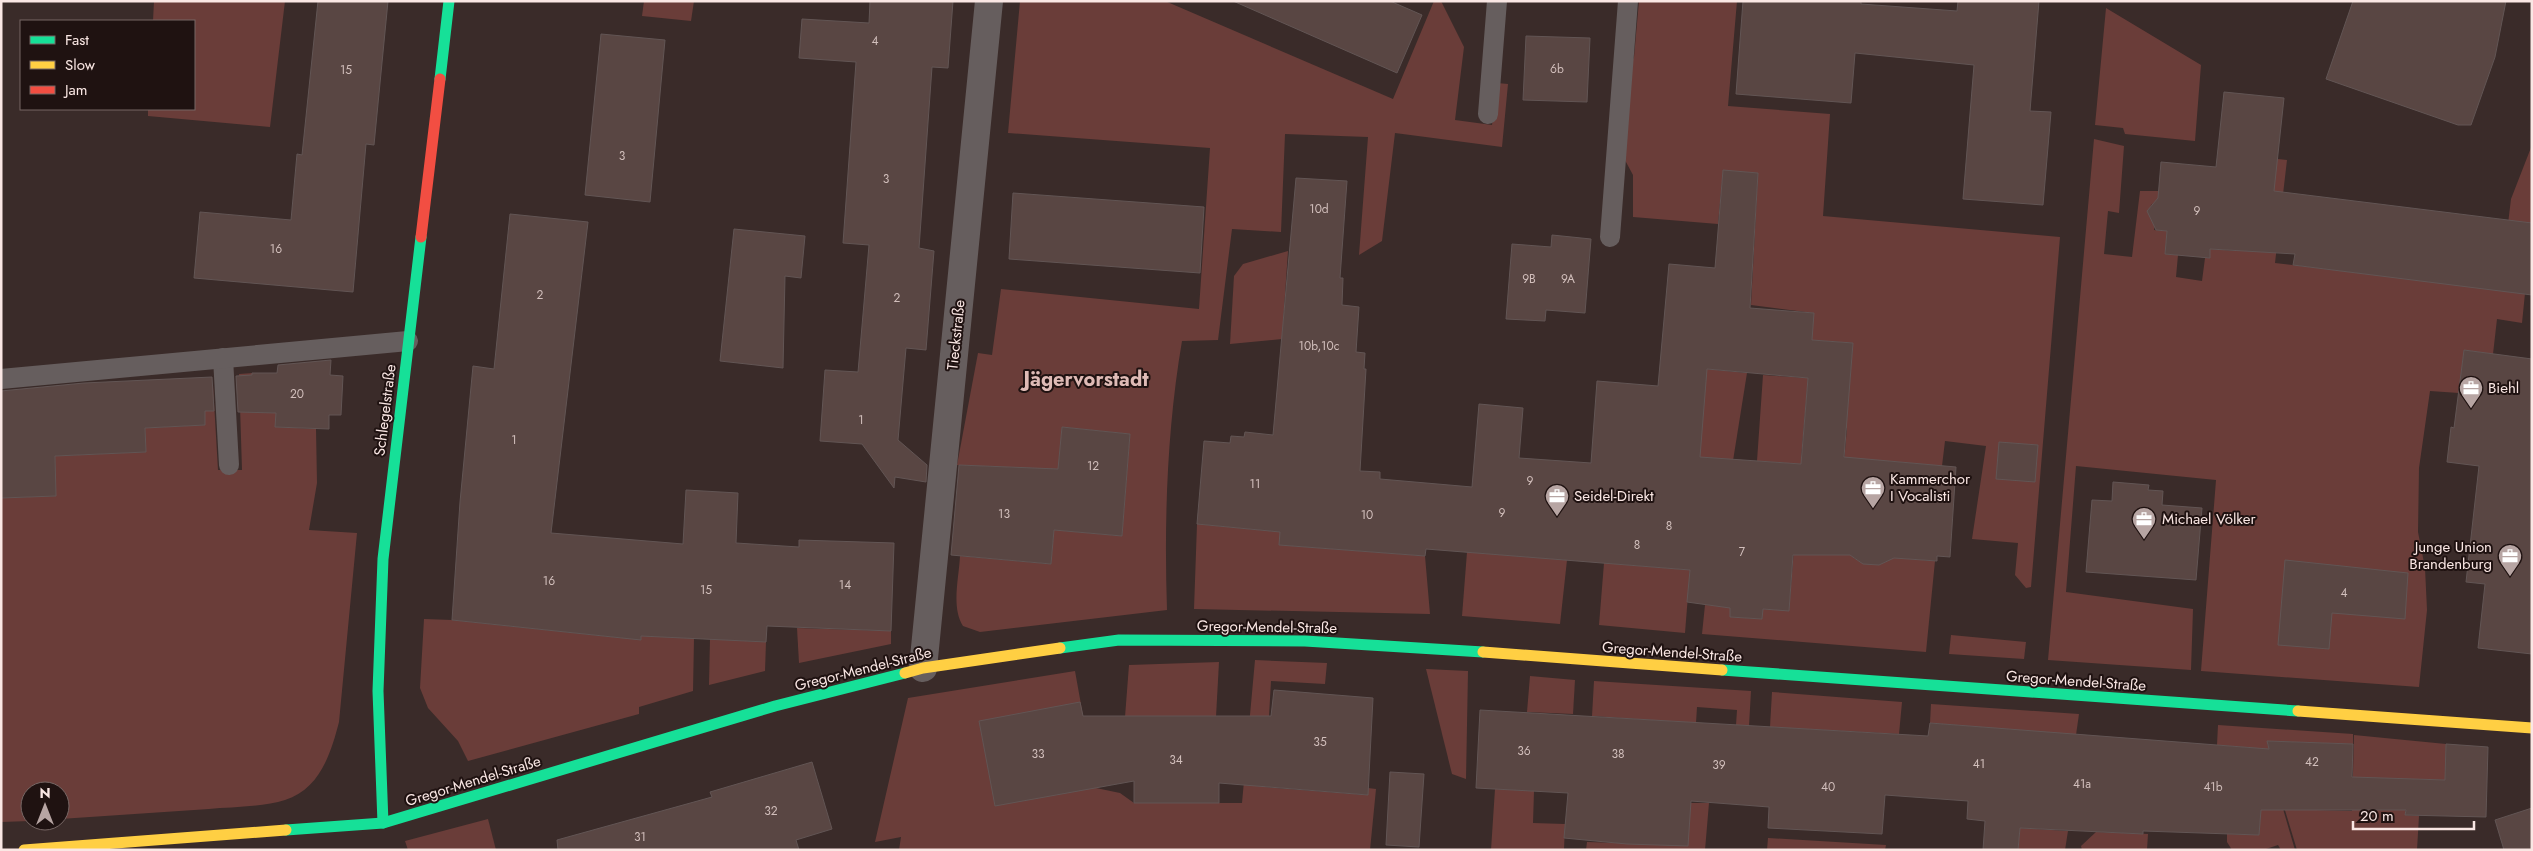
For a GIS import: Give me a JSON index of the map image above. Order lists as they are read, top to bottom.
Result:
{
  "streets": {
    "street": ["Tieckstraße", "Schlegelstraße", "Gregor-Mendel-Straße"]
  },
  "crossings": [
    ["Tieckstraße", "Gregor-Mendel-Straße"],
    ["Schlegelstraße", "Gregor-Mendel-Straße"]
  ],
  "districts": ["Jägervorstadt"],
  "places": {
    "office": [
      "Biehl",
      "Kammerchor I Vocalisti",
      "Seidel-Direkt",
      "Michael Völker",
      "Junge Union Brandenburg"
    ]
  },
  "house_numbers": [
    "4",
    "6b",
    "15",
    "3",
    "3",
    "10d",
    "9",
    "16",
    "9B",
    "9A",
    "2",
    "2",
    "10b,10c",
    "20",
    "1",
    "1",
    "12",
    "9",
    "11",
    "9",
    "13",
    "10",
    "8",
    "8",
    "7",
    "16",
    "14",
    "15",
    "4",
    "35",
    "36",
    "33",
    "38",
    "34",
    "42",
    "41",
    "39",
    "41a",
    "40",
    "41b",
    "32",
    "31"
  ],
  "legend": ["Fast", "Slow", "Jam"],
  "scale_bar": "20 m",
  "north": "top"
}
